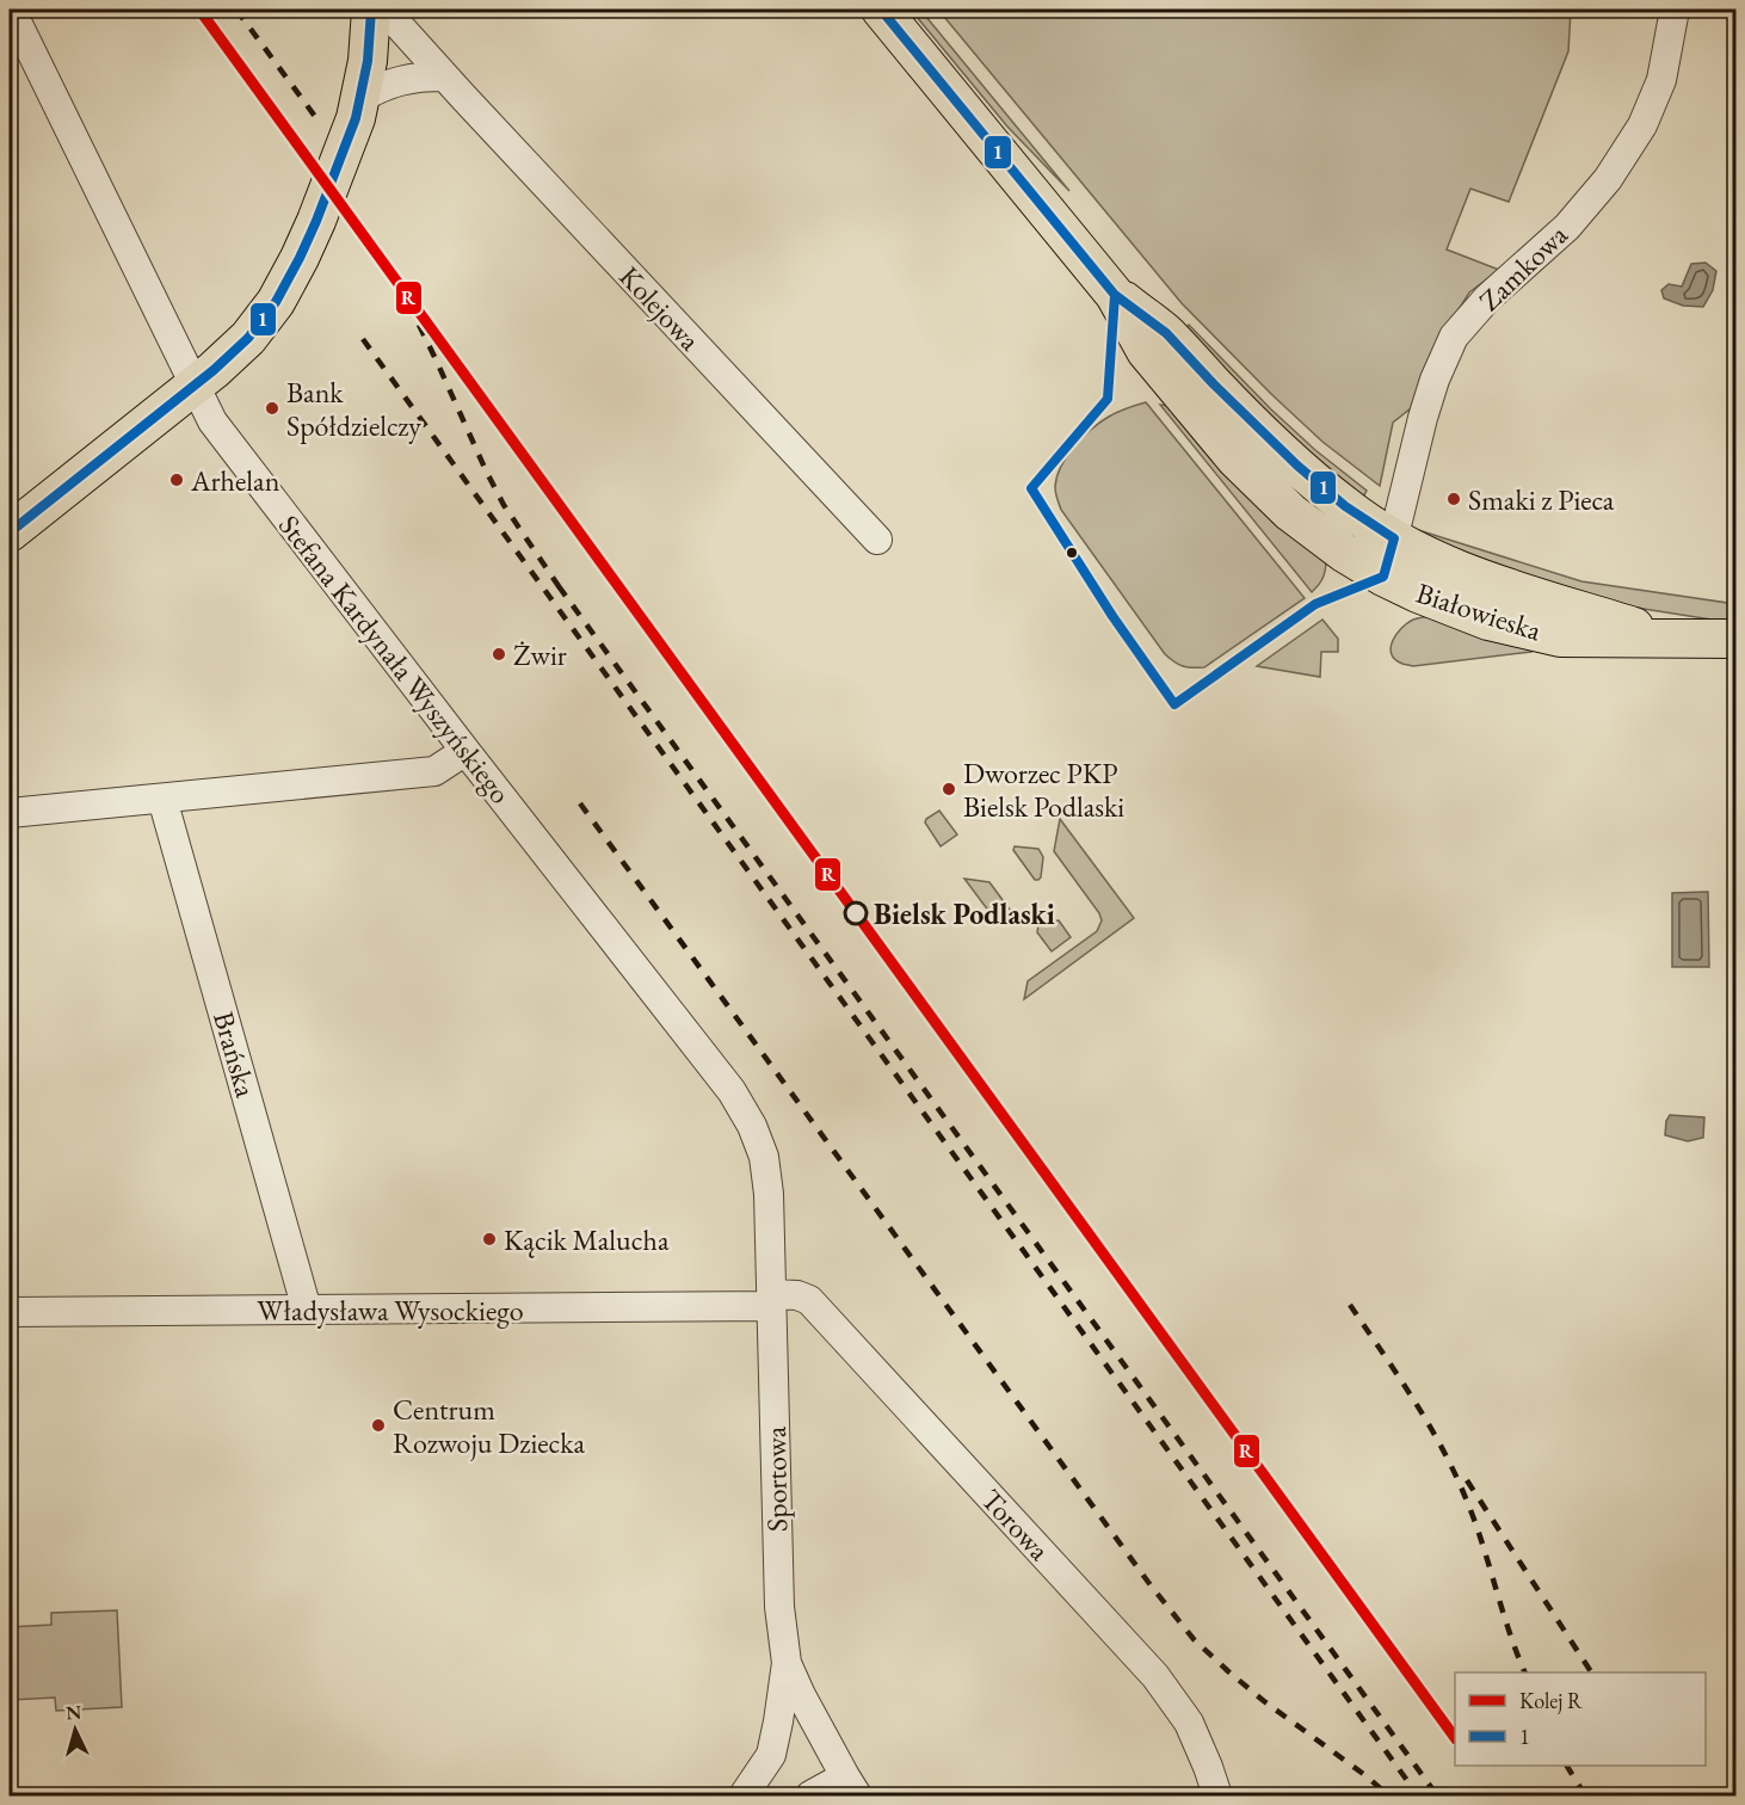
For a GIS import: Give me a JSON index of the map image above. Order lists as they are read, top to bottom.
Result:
{
  "streets": {
    "main road": ["Białowieska"],
    "street": [
      "Zamkowa",
      "Kolejowa",
      "Stefana Kardynała Wyszyńskiego",
      "Brańska",
      "Władysława Wysockiego",
      "Sportowa",
      "Torowa"
    ]
  },
  "crossings": [
    ["Zamkowa", "Białowieska"],
    ["Stefana Kardynała Wyszyńskiego", "Władysława Wysockiego"],
    ["Stefana Kardynała Wyszyńskiego", "Sportowa"],
    ["Stefana Kardynała Wyszyńskiego", "Torowa"],
    ["Brańska", "Władysława Wysockiego"],
    ["Władysława Wysockiego", "Sportowa"],
    ["Władysława Wysockiego", "Torowa"],
    ["Sportowa", "Torowa"]
  ],
  "places": [
    "Bank Spółdzielczy",
    "Arhelan",
    "Smaki z Pieca",
    "Żwir",
    "Dworzec PKP Bielsk Podlaski",
    "Bielsk Podlaski",
    "Kącik Malucha",
    "Centrum Rozwoju Dziecka"
  ],
  "lines": ["rail line R", "transit line 1"],
  "legend": ["Kolej R", "1"],
  "north": "top"
}
